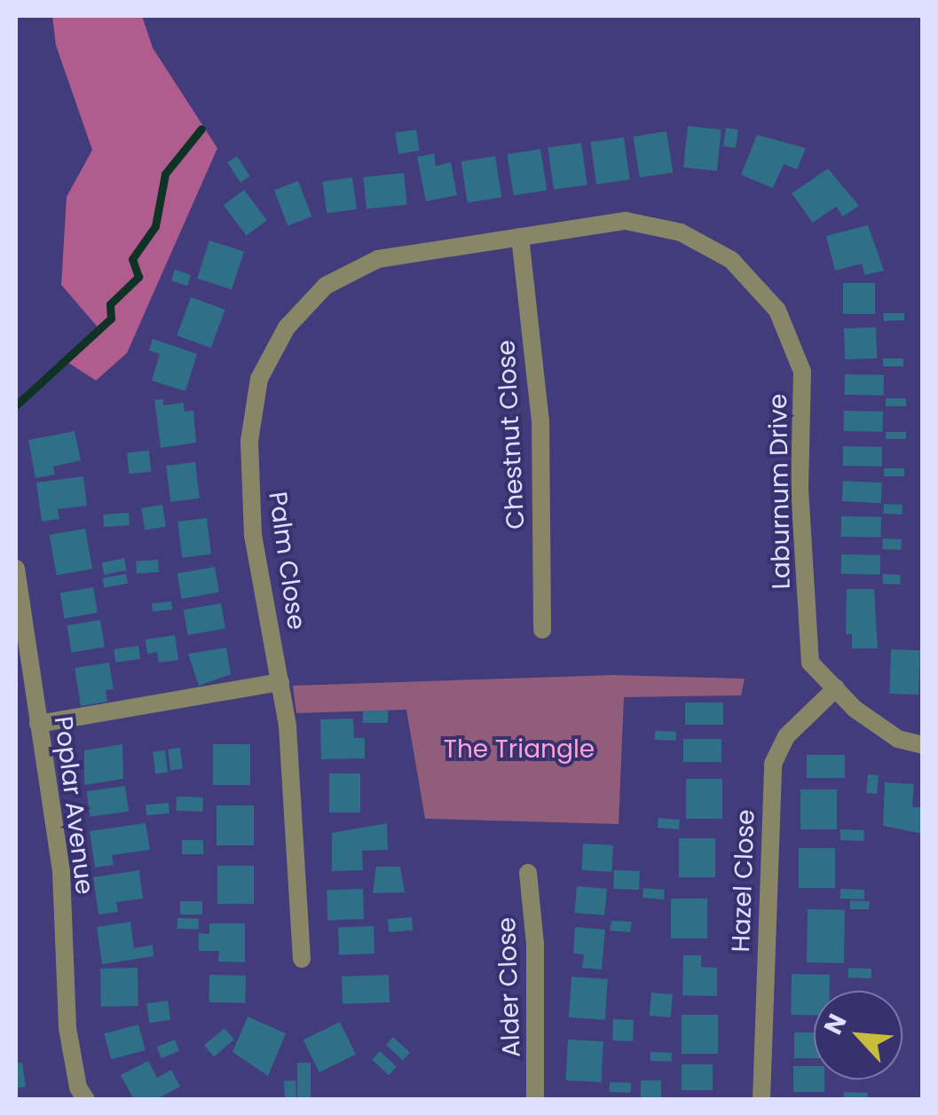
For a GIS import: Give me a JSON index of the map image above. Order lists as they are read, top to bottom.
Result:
{
  "streets": {
    "street": [
      "Chestnut Close",
      "Laburnum Drive",
      "Palm Close",
      "Poplar Avenue",
      "Hazel Close",
      "Alder Close"
    ]
  },
  "crossings": [
    ["Chestnut Close", "Laburnum Drive"],
    ["Chestnut Close", "Palm Close"],
    ["Laburnum Drive", "Palm Close"],
    ["Laburnum Drive", "Hazel Close"]
  ],
  "parks": ["The Triangle"],
  "north": "top left"
}
